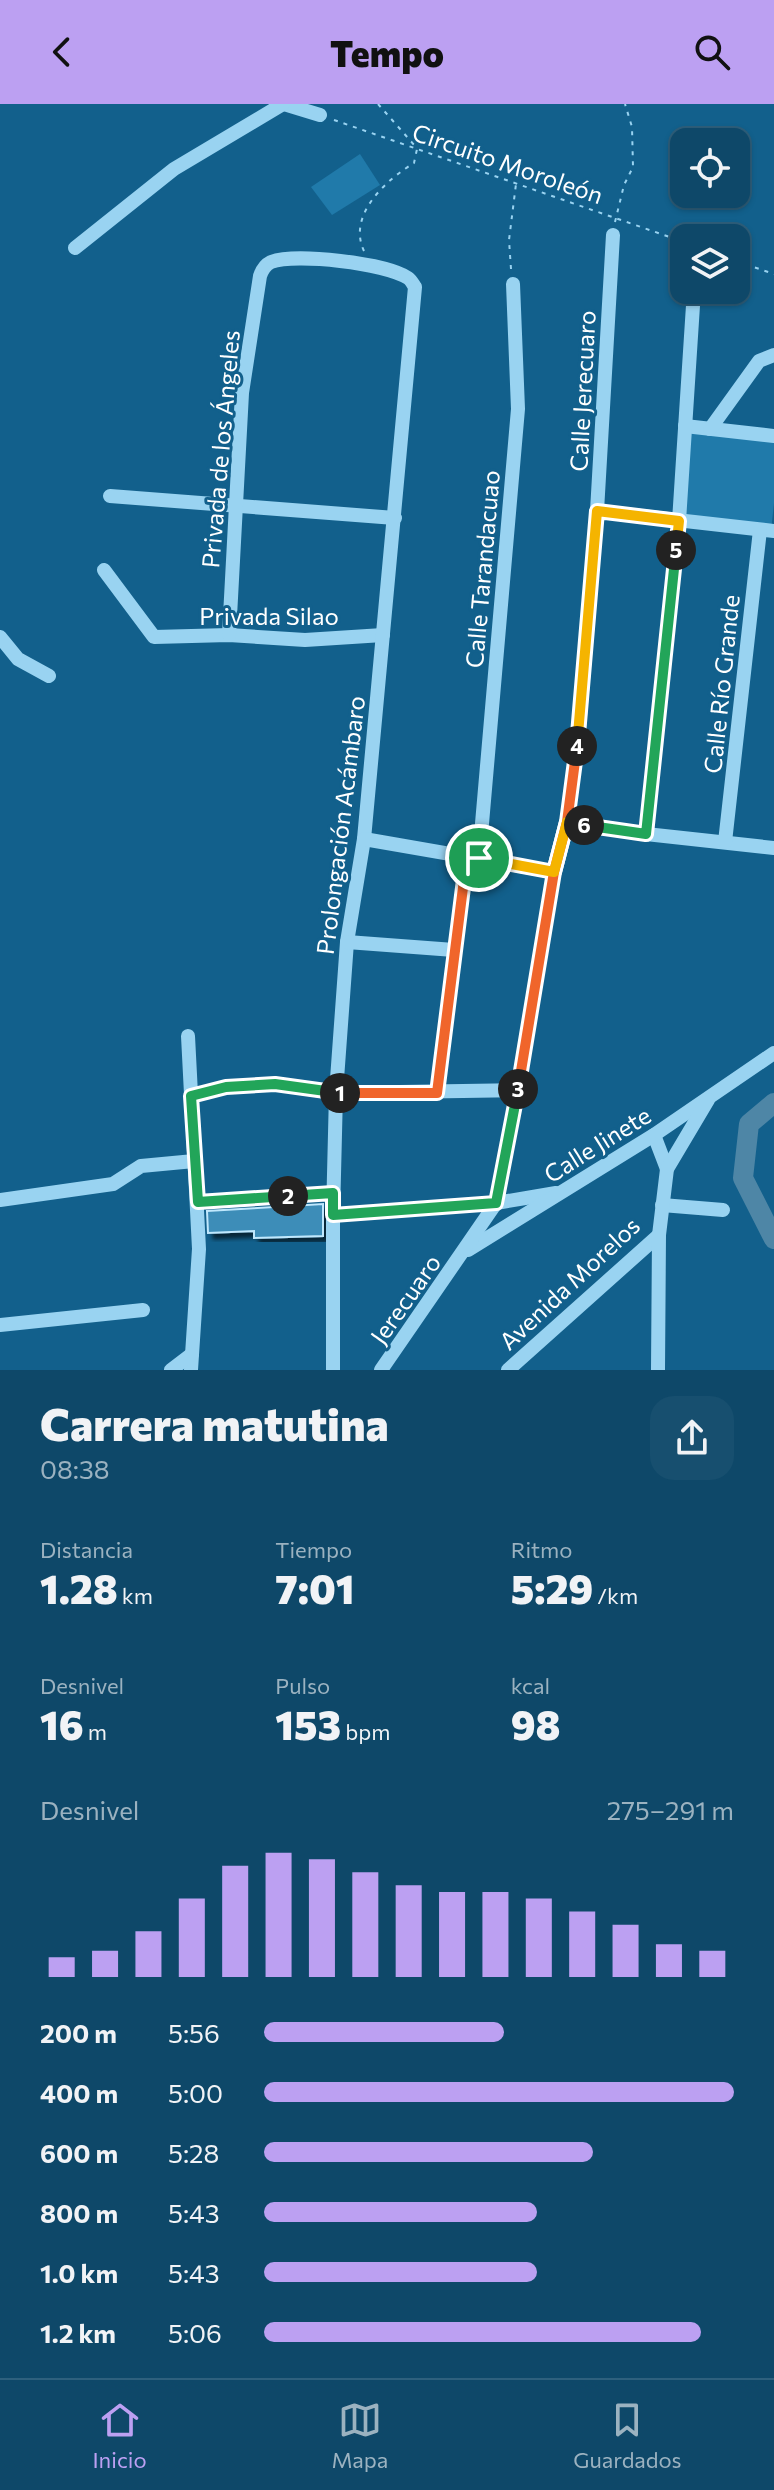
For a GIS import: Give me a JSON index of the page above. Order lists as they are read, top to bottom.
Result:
{
  "streets": {
    "street": [
      "Calle Jerecuaro",
      "Privada de los Ángeles",
      "Calle Tarandacuao",
      "Privada Silao",
      "Calle Río Grande",
      "Prolongación Acámbaro",
      "Calle Jinete",
      "Avenida Morelos",
      "Jerecuaro"
    ],
    "path": ["Circuito Moroleón"]
  },
  "crossings": [
    ["Calle Jerecuaro", "Calle Jinete"],
    ["Calle Jerecuaro", "Jerecuaro"],
    ["Privada de los Ángeles", "Privada Silao"],
    ["Privada de los Ángeles", "Prolongación Acámbaro"],
    ["Privada Silao", "Prolongación Acámbaro"],
    ["Calle Jinete", "Avenida Morelos"],
    ["Calle Jinete", "Jerecuaro"]
  ],
  "page": {
    "header": "Tempo",
    "pins": [
      "5",
      "4",
      "6",
      "3",
      "1",
      "2"
    ],
    "heading": ["Carrera matutina", "08:38"],
    "stats": [
      ["Distancia", "1.28 km"],
      ["Tiempo", "7:01"],
      ["Ritmo", "5:29 /km"],
      ["Desnivel", "16 m"],
      ["Pulso", "153 bpm"],
      ["kcal", "98"]
    ],
    "chart": ["Desnivel", "275–291 m"],
    "list": [
      {
        "name": "200 m",
        "note": "5:56"
      },
      {
        "name": "400 m",
        "note": "5:00"
      },
      {
        "name": "600 m",
        "note": "5:28"
      },
      {
        "name": "800 m",
        "note": "5:43"
      },
      {
        "name": "1.0 km",
        "note": "5:43"
      },
      {
        "name": "1.2 km",
        "note": "5:06"
      }
    ],
    "tabs": ["Inicio", "Mapa", "Guardados"]
  }
}
